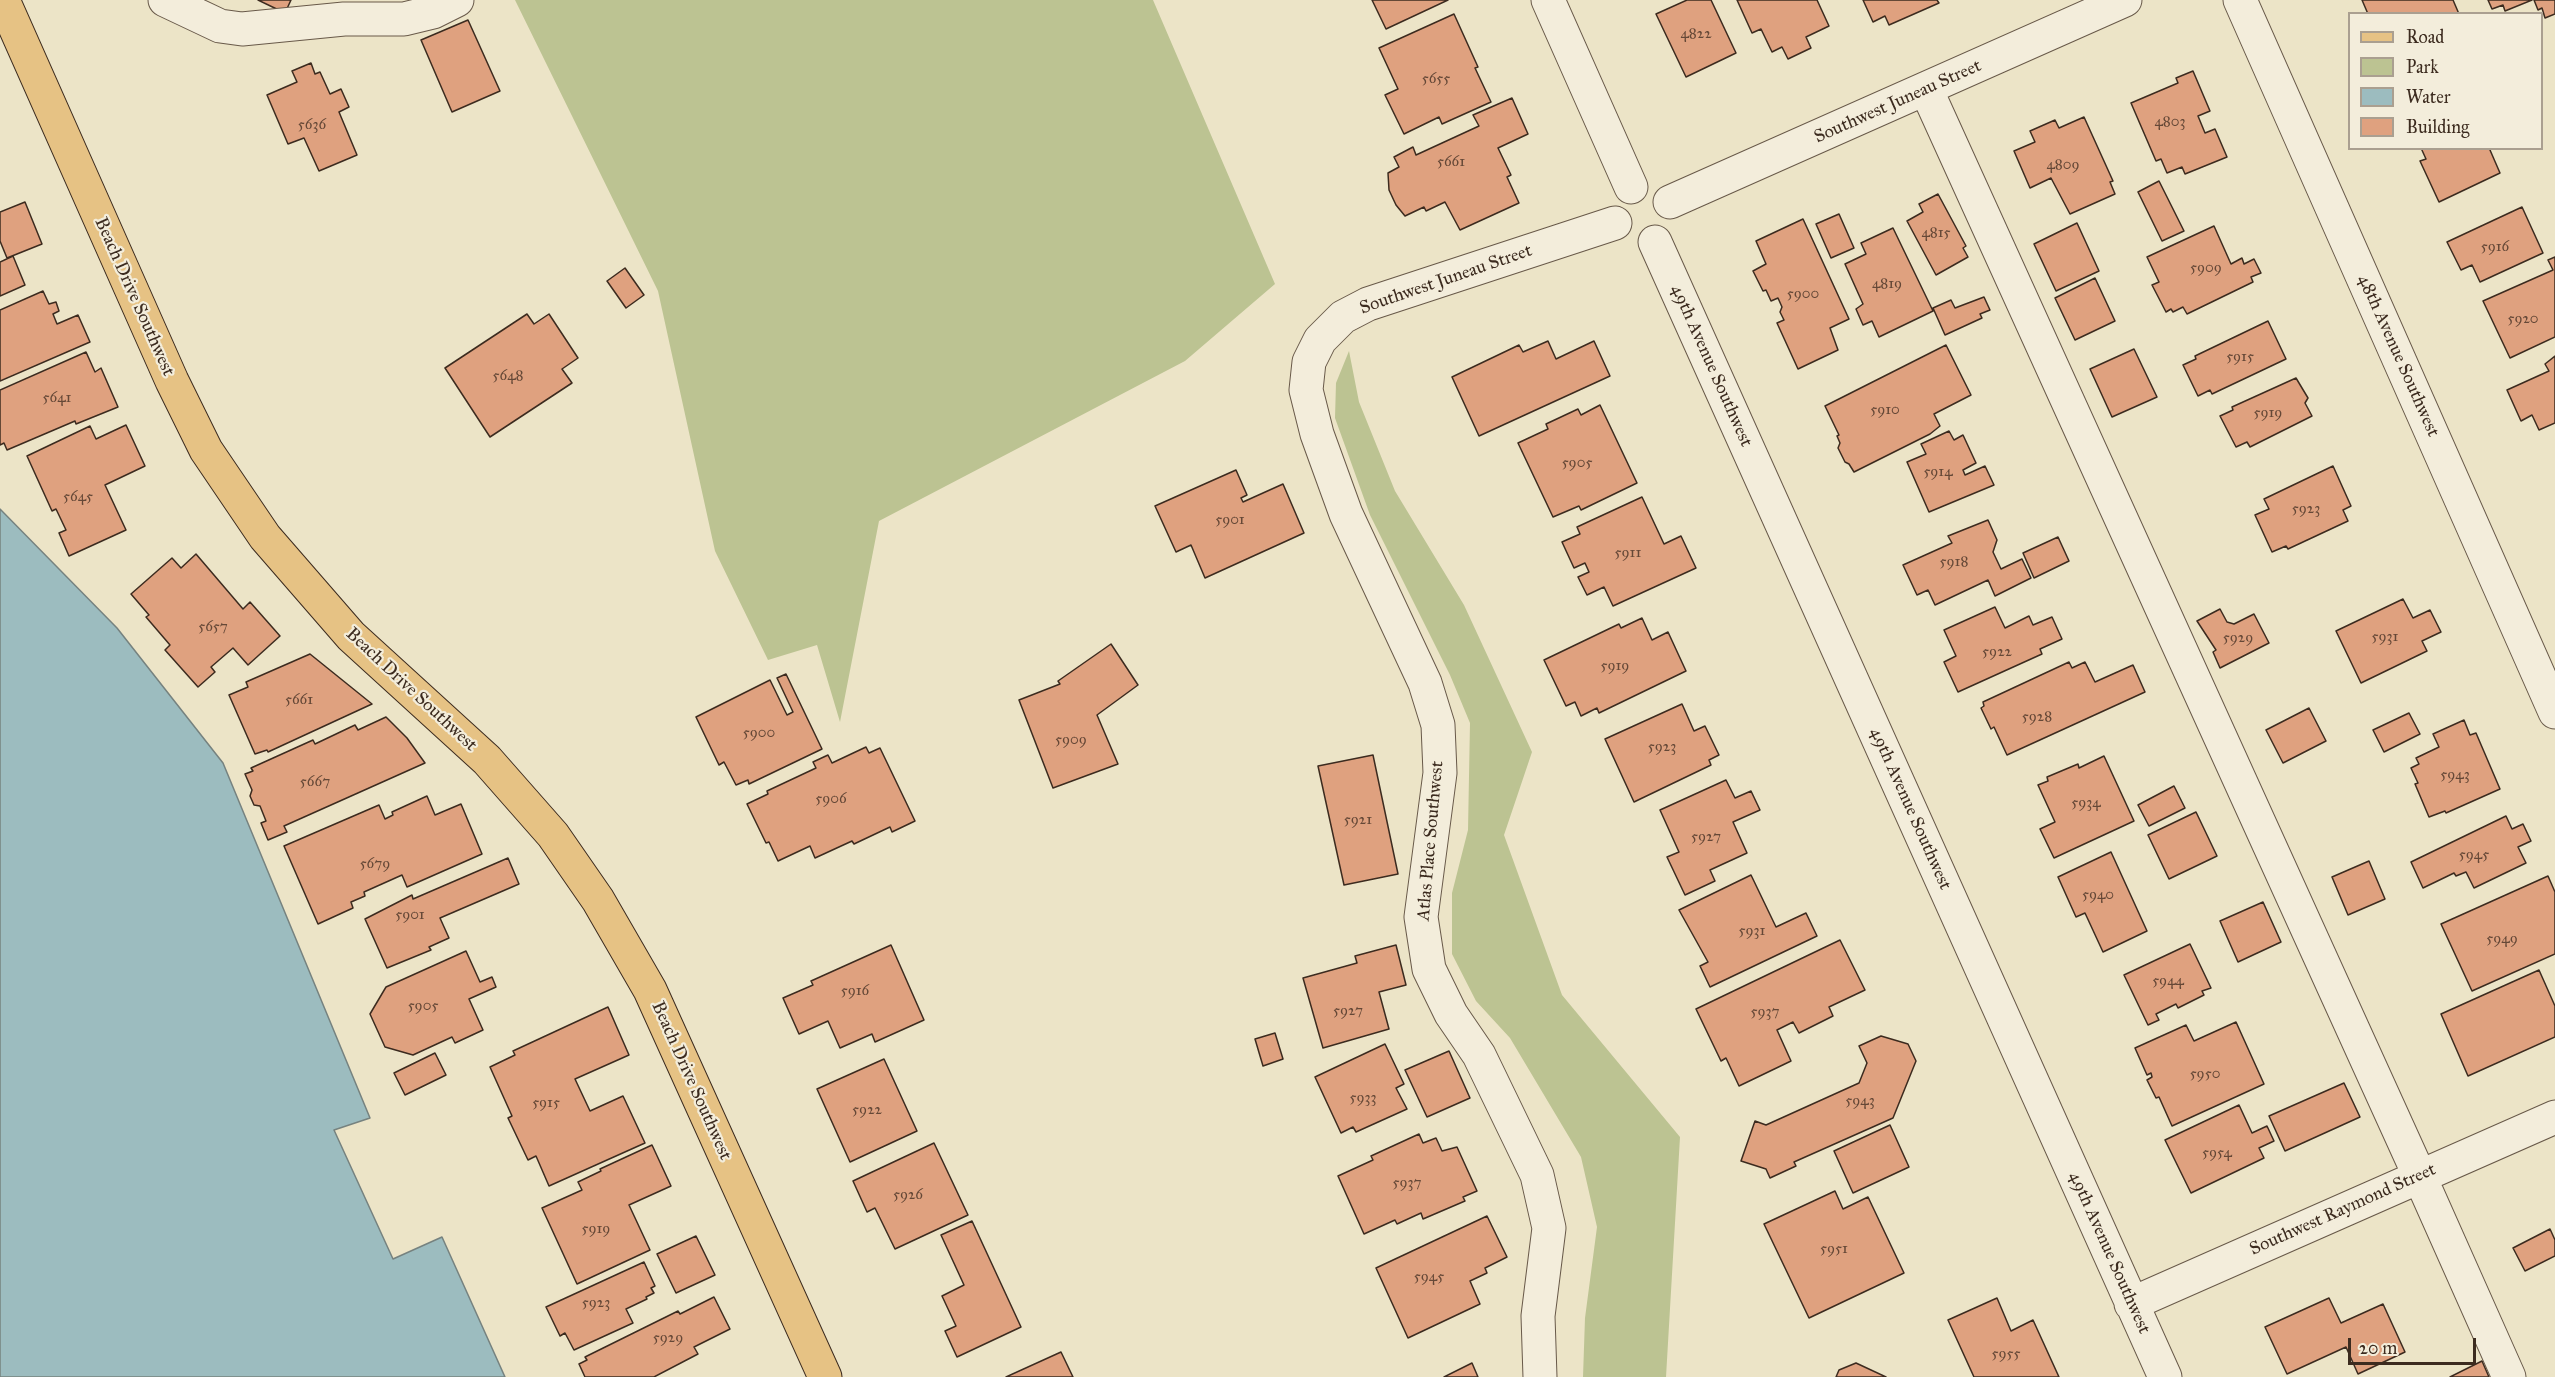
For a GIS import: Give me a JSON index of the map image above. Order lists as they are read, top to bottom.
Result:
{
  "streets": {
    "main road": ["Beach Drive Southwest"],
    "street": [
      "Southwest Juneau Street",
      "48th Avenue Southwest",
      "49th Avenue Southwest",
      "Atlas Place Southwest",
      "Southwest Raymond Street"
    ]
  },
  "crossings": [
    ["Southwest Juneau Street", "49th Avenue Southwest"],
    ["Southwest Juneau Street", "Atlas Place Southwest"],
    ["49th Avenue Southwest", "Southwest Raymond Street"]
  ],
  "house_numbers": [
    "4822",
    "5655",
    "4803",
    "5636",
    "5661",
    "4809",
    "4815",
    "5916",
    "5909",
    "4819",
    "5900",
    "5920",
    "5915",
    "5648",
    "5641",
    "5910",
    "5919",
    "5905",
    "5914",
    "5645",
    "5923",
    "5901",
    "5911",
    "5918",
    "5657",
    "5931",
    "5929",
    "5922",
    "5919",
    "5661",
    "5928",
    "5900",
    "5909",
    "5923",
    "5943",
    "5667",
    "5906",
    "5934",
    "5921",
    "5927",
    "5945",
    "5679",
    "5940",
    "5901",
    "5931",
    "5949",
    "5944",
    "5916",
    "5905",
    "5927",
    "5937",
    "5950",
    "5933",
    "5943",
    "5915",
    "5922",
    "5954",
    "5937",
    "5926",
    "5919",
    "5951",
    "5945",
    "5923",
    "5929",
    "5955"
  ],
  "legend": [
    "Road",
    "Park",
    "Water",
    "Building"
  ],
  "scale_bar": "20 m"
}
